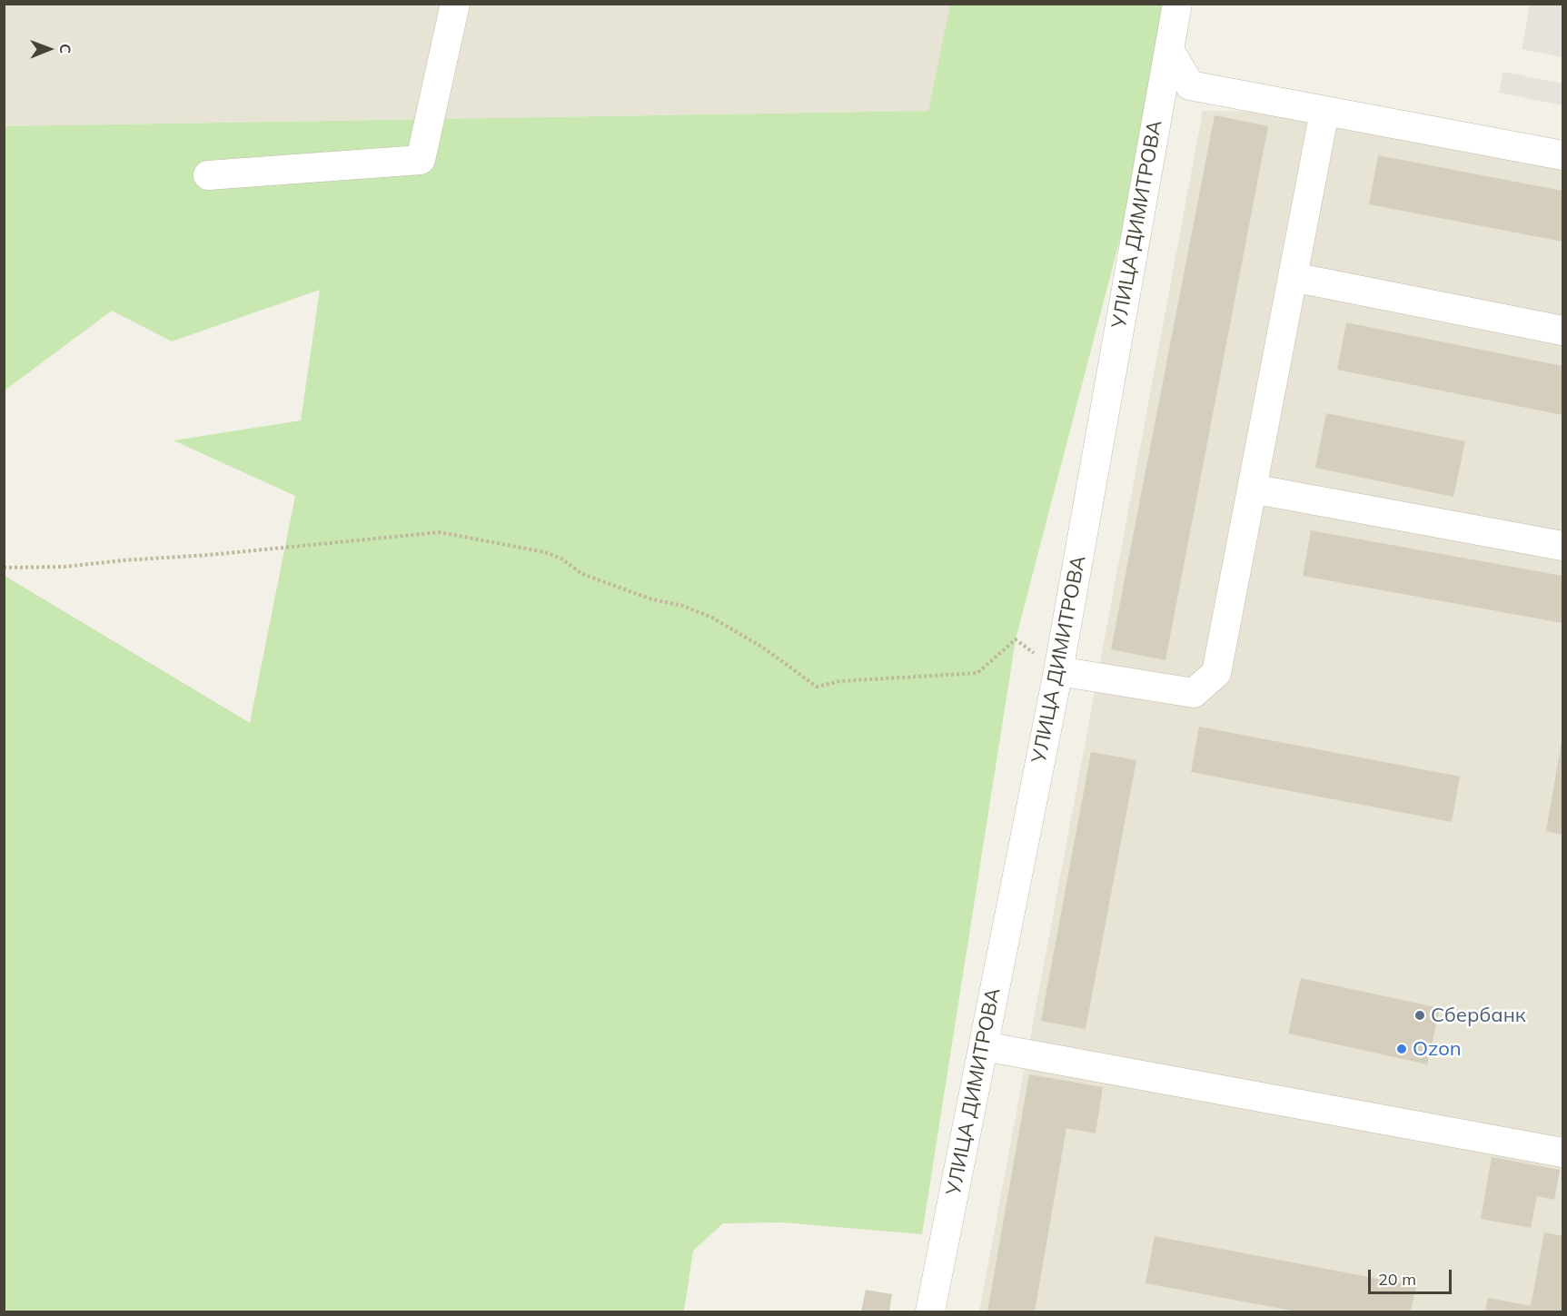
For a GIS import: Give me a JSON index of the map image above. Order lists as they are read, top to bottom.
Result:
{
  "streets": {
    "street": ["УЛИЦА ДИМИТРОВА"]
  },
  "places": ["Сбербанк", "Ozon"],
  "scale_bar": "20 m",
  "north": "right"
}
